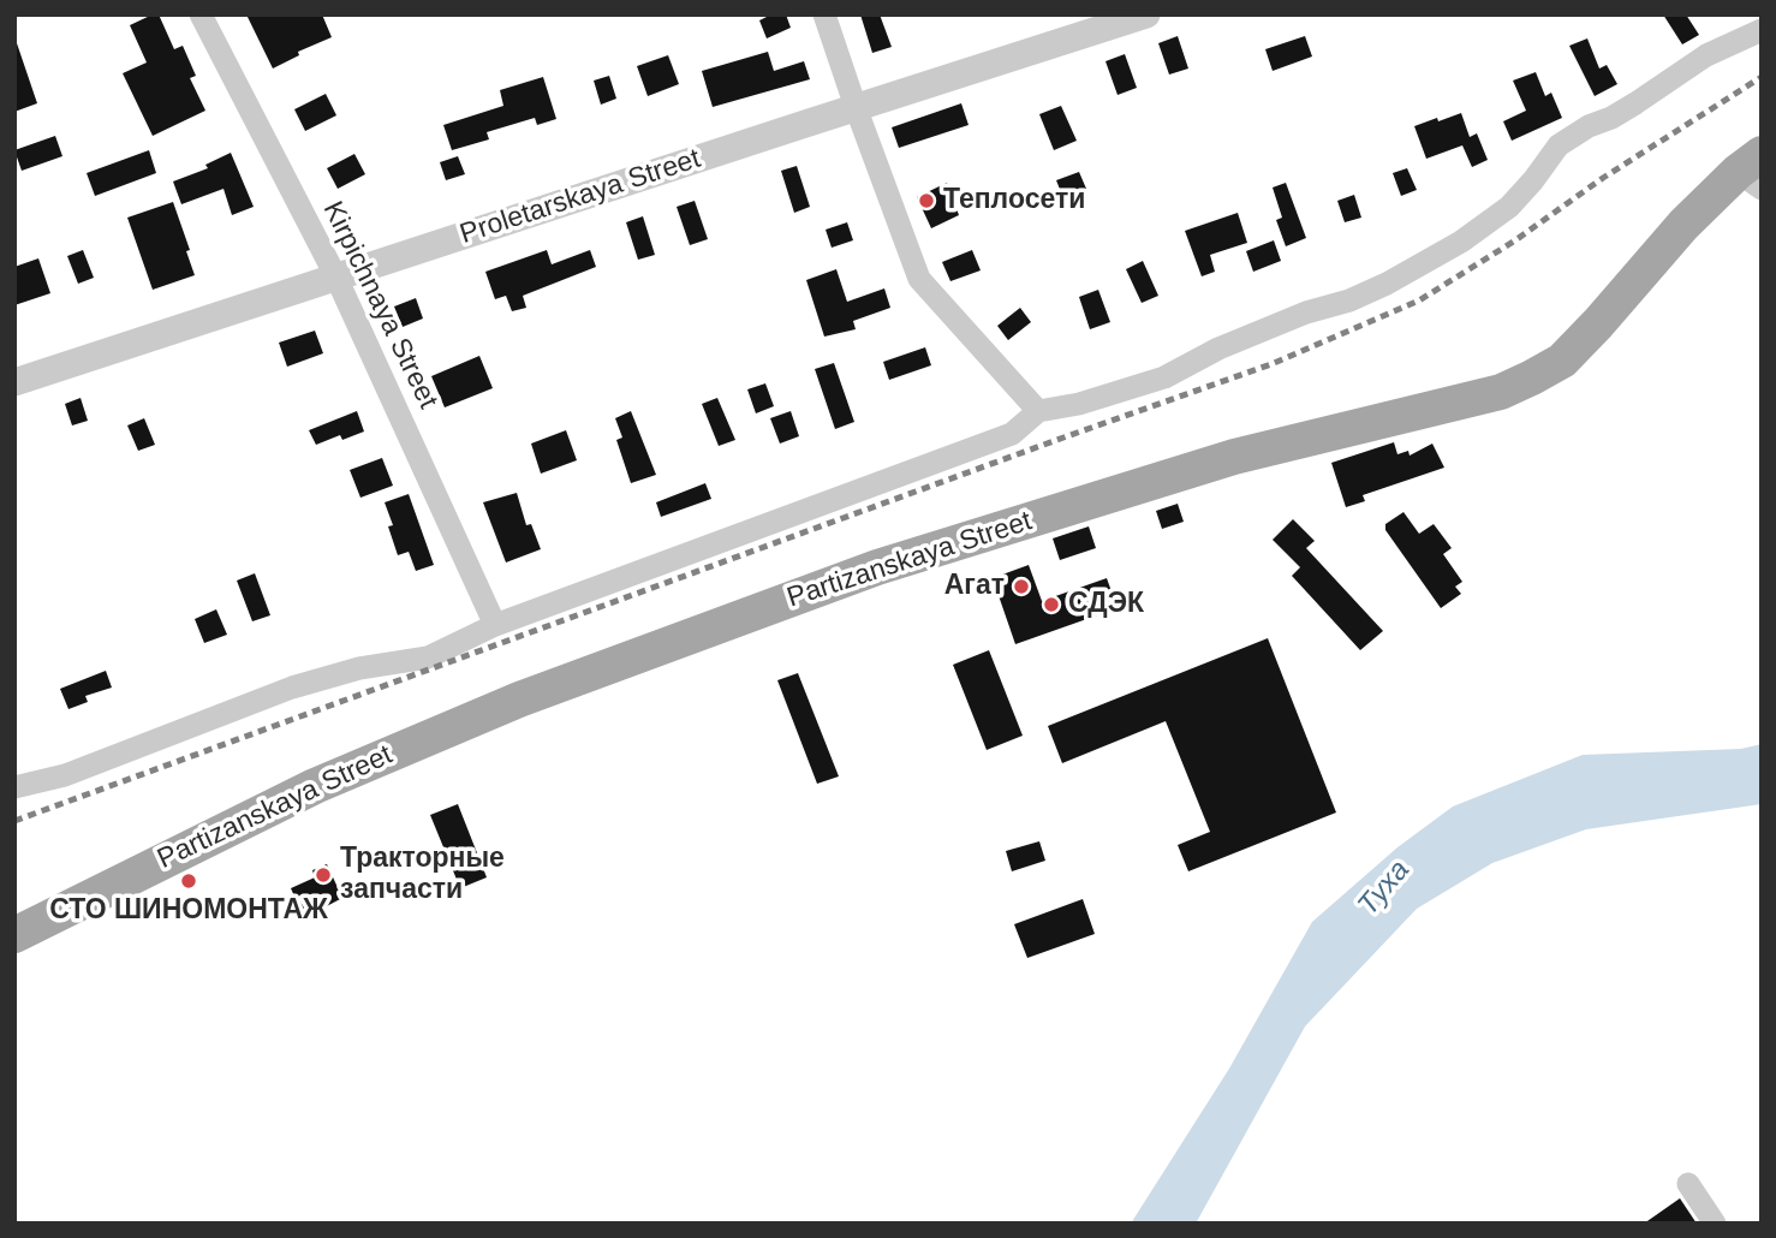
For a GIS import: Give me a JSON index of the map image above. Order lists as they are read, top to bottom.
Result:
{
  "streets": {
    "main road": ["Partizanskaya Street"],
    "street": ["Proletarskaya Street", "Kirpichnaya Street"]
  },
  "crossings": [
    ["Proletarskaya Street", "Kirpichnaya Street"]
  ],
  "water": ["Туха"],
  "places": [
    "Теплосети",
    "Агат",
    "СДЭК",
    "Тракторные запчасти",
    "СТО ШИНОМОНТАЖ"
  ]
}
